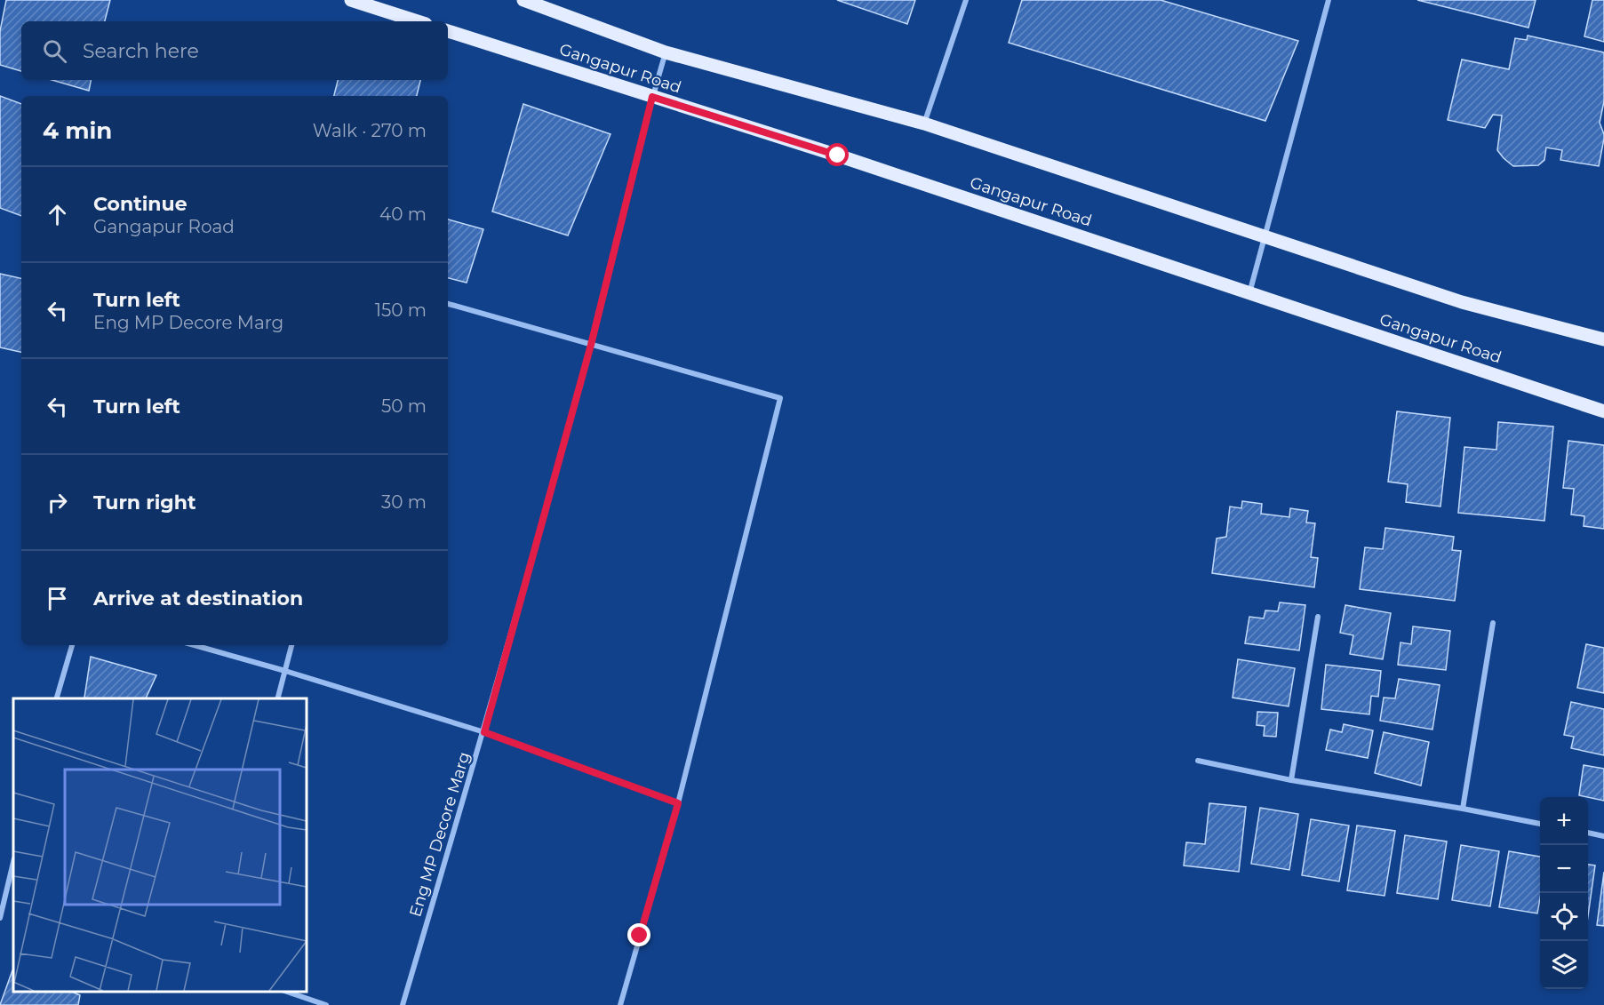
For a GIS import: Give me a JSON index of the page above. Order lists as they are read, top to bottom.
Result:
{
  "streets": {
    "main road": ["Gangapur Road"],
    "street": ["Eng MP Decore Marg"]
  },
  "crossings": [
    ["Gangapur Road", "Eng MP Decore Marg"]
  ],
  "page": {
    "search": "Search here",
    "heading": ["4 min", "Walk · 270 m"],
    "list": [
      ["Continue", "Gangapur Road", "40 m"],
      ["Turn left", "Eng MP Decore Marg", "150 m"],
      ["Turn left", "50 m"],
      ["Turn right", "30 m"],
      "Arrive at destination"
    ],
    "map_buttons": ["+", "−"]
  }
}
